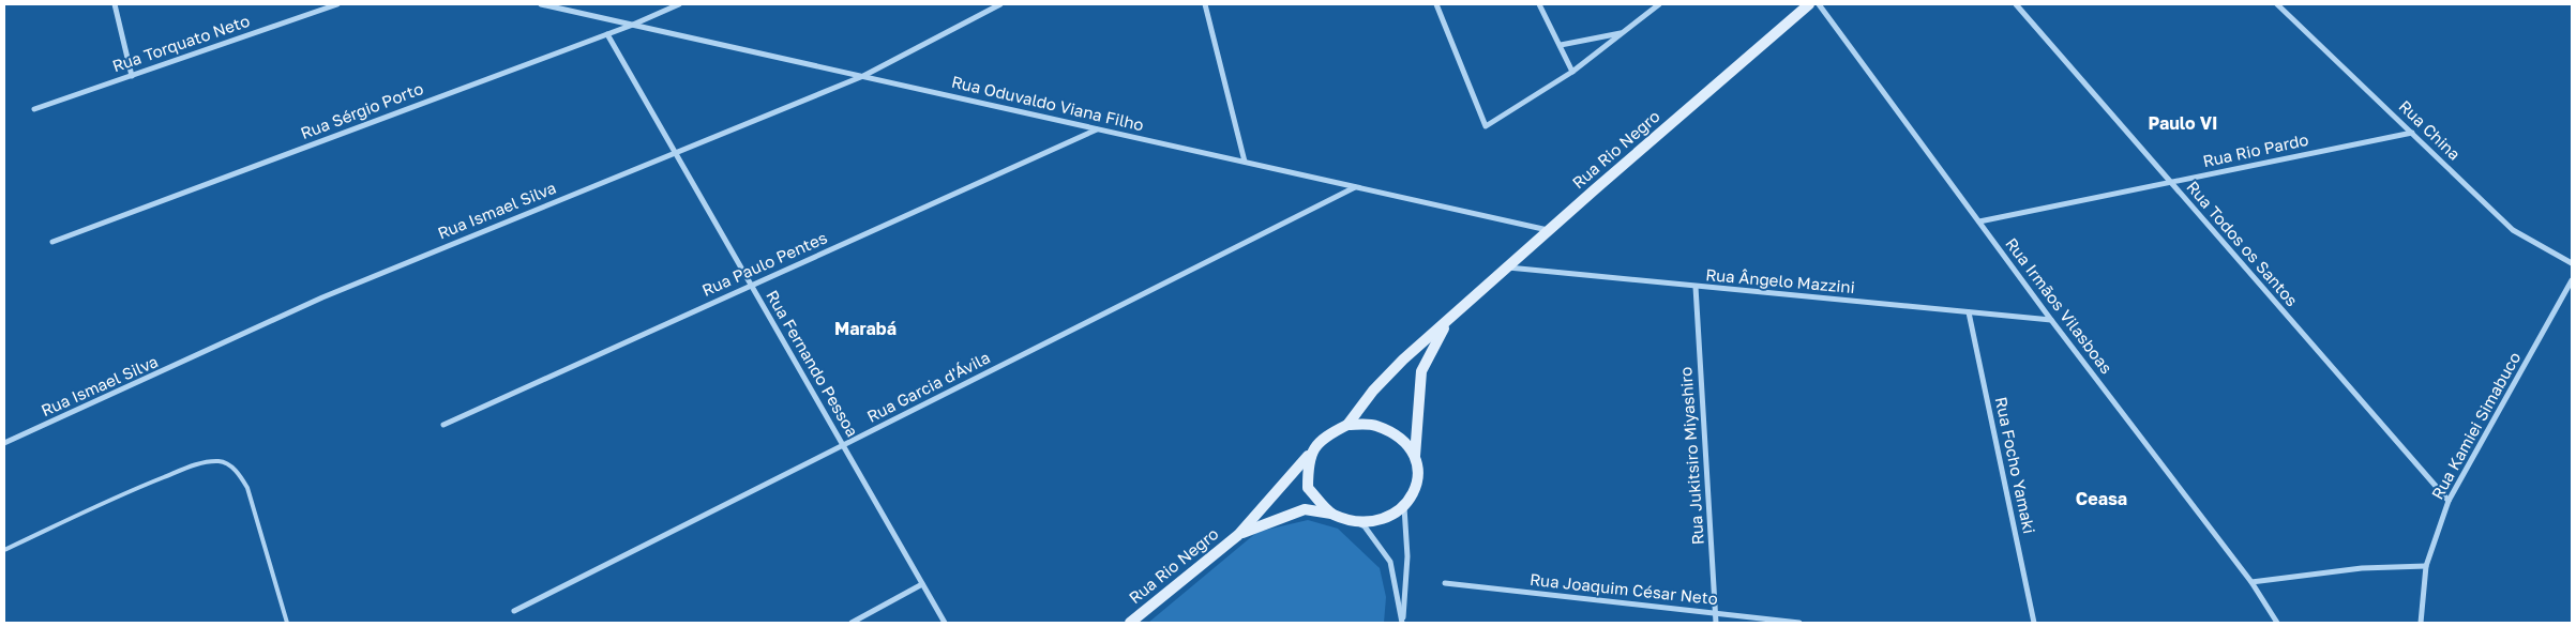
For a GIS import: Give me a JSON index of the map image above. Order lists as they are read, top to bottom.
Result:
{
  "streets": {
    "main road": ["Rua Rio Negro"],
    "street": [
      "Rua Torquato Neto",
      "Rua Oduvaldo Viana Filho",
      "Rua Sérgio Porto",
      "Rua China",
      "Rua Rio Pardo",
      "Rua Ismael Silva",
      "Rua Todos os Santos",
      "Rua Paulo Pentes",
      "Rua Ângelo Mazzini",
      "Rua Irmãos Vilasboas",
      "Rua Fernando Pessoa",
      "Rua Garcia d'Ávila",
      "Rua Kamiei Simabuco",
      "Rua Jukitsiro Miyashiro",
      "Rua Focho Yamaki",
      "Rua Joaquim César Neto"
    ]
  },
  "crossings": [
    ["Rua Oduvaldo Viana Filho", "Rua Sérgio Porto"],
    ["Rua Oduvaldo Viana Filho", "Rua Rio Negro"],
    ["Rua Oduvaldo Viana Filho", "Rua Ismael Silva"],
    ["Rua Oduvaldo Viana Filho", "Rua Paulo Pentes"],
    ["Rua Oduvaldo Viana Filho", "Rua Garcia d'Ávila"],
    ["Rua Sérgio Porto", "Rua Fernando Pessoa"],
    ["Rua China", "Rua Rio Pardo"],
    ["Rua Rio Negro", "Rua Ângelo Mazzini"],
    ["Rua Rio Pardo", "Rua Todos os Santos"],
    ["Rua Rio Pardo", "Rua Irmãos Vilasboas"],
    ["Rua Ismael Silva", "Rua Fernando Pessoa"],
    ["Rua Todos os Santos", "Rua Kamiei Simabuco"],
    ["Rua Paulo Pentes", "Rua Fernando Pessoa"],
    ["Rua Ângelo Mazzini", "Rua Irmãos Vilasboas"],
    ["Rua Ângelo Mazzini", "Rua Jukitsiro Miyashiro"],
    ["Rua Ângelo Mazzini", "Rua Focho Yamaki"],
    ["Rua Fernando Pessoa", "Rua Garcia d'Ávila"],
    ["Rua Jukitsiro Miyashiro", "Rua Joaquim César Neto"]
  ],
  "districts": ["Paulo VI", "Marabá", "Ceasa"]
}
